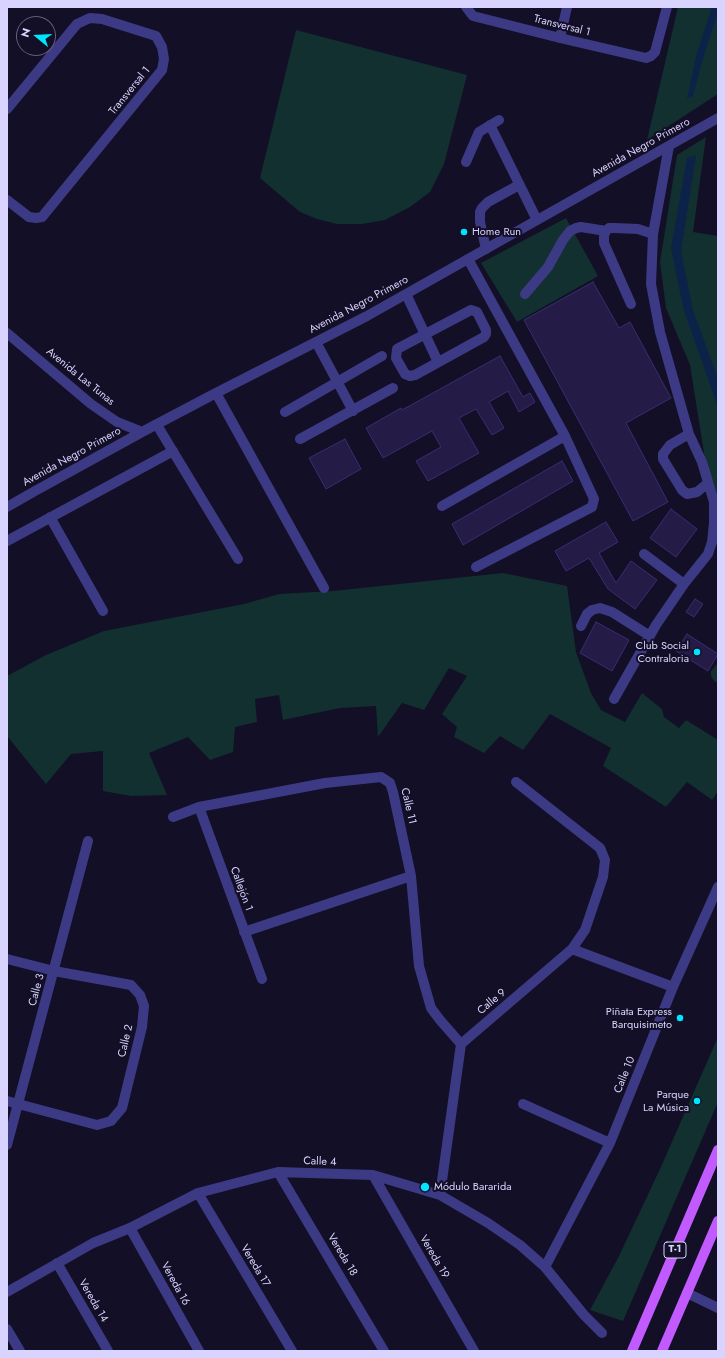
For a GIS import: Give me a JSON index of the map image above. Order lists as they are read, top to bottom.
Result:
{
  "streets": {
    "main road": ["T-1"],
    "street": [
      "Transversal 1",
      "Avenida Negro Primero",
      "Avenida Las Tunas",
      "Calle 11",
      "Callejón 1",
      "Calle 3",
      "Calle 9",
      "Calle 2",
      "Calle 10",
      "Calle 4",
      "Vereda 18",
      "Vereda 19",
      "Vereda 17",
      "Vereda 16",
      "Vereda 14"
    ]
  },
  "crossings": [
    ["Avenida Negro Primero", "Avenida Las Tunas"],
    ["Calle 11", "Callejón 1"],
    ["Calle 11", "Calle 9"],
    ["Calle 3", "Calle 2"],
    ["Calle 10", "Calle 4"],
    ["Calle 4", "Vereda 18"],
    ["Calle 4", "Vereda 19"],
    ["Calle 4", "Vereda 17"],
    ["Calle 4", "Vereda 16"],
    ["Calle 4", "Vereda 14"]
  ],
  "places": [
    "Home Run",
    "Club Social Contraloria",
    "Piñata Express Barquisimeto",
    "Parque La Música",
    "Módulo Bararida"
  ],
  "north": "left"
}
